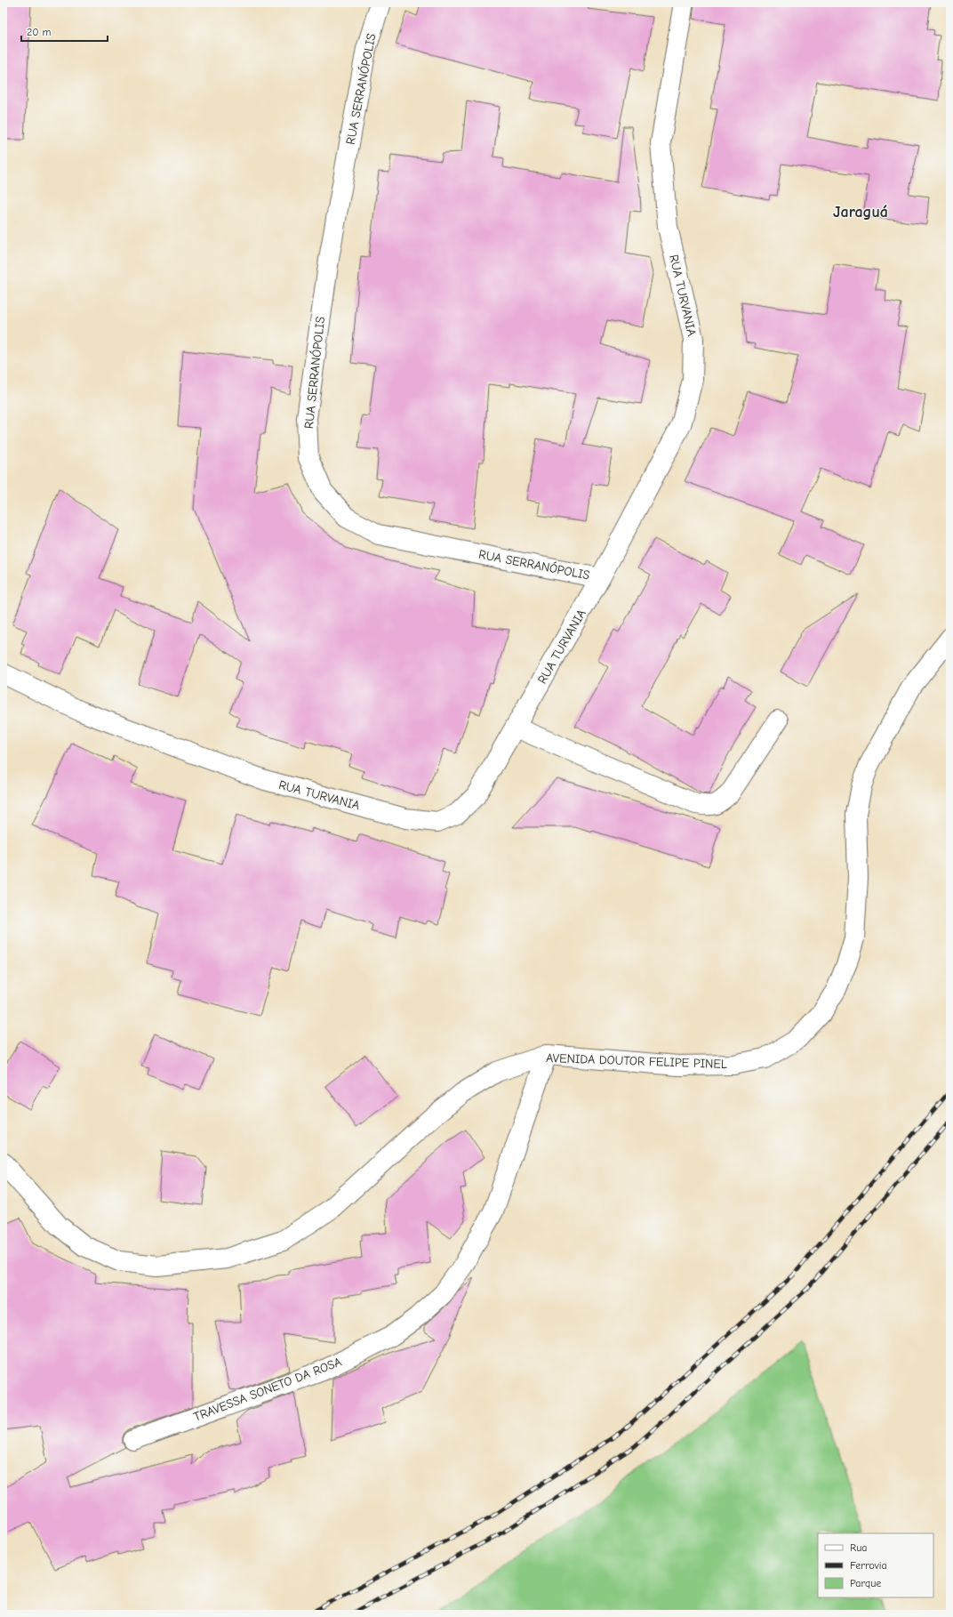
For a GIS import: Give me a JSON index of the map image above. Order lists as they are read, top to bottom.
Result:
{
  "streets": {
    "street": [
      "RUA SERRANÓPOLIS",
      "RUA TURVANIA",
      "AVENIDA DOUTOR FELIPE PINEL",
      "TRAVESSA SONETO DA ROSA"
    ]
  },
  "crossings": [
    ["RUA SERRANÓPOLIS", "RUA TURVANIA"],
    ["AVENIDA DOUTOR FELIPE PINEL", "TRAVESSA SONETO DA ROSA"]
  ],
  "districts": ["Jaraguá"],
  "legend": ["Rua", "Ferrovia", "Parque"],
  "scale_bar": "20 m"
}
